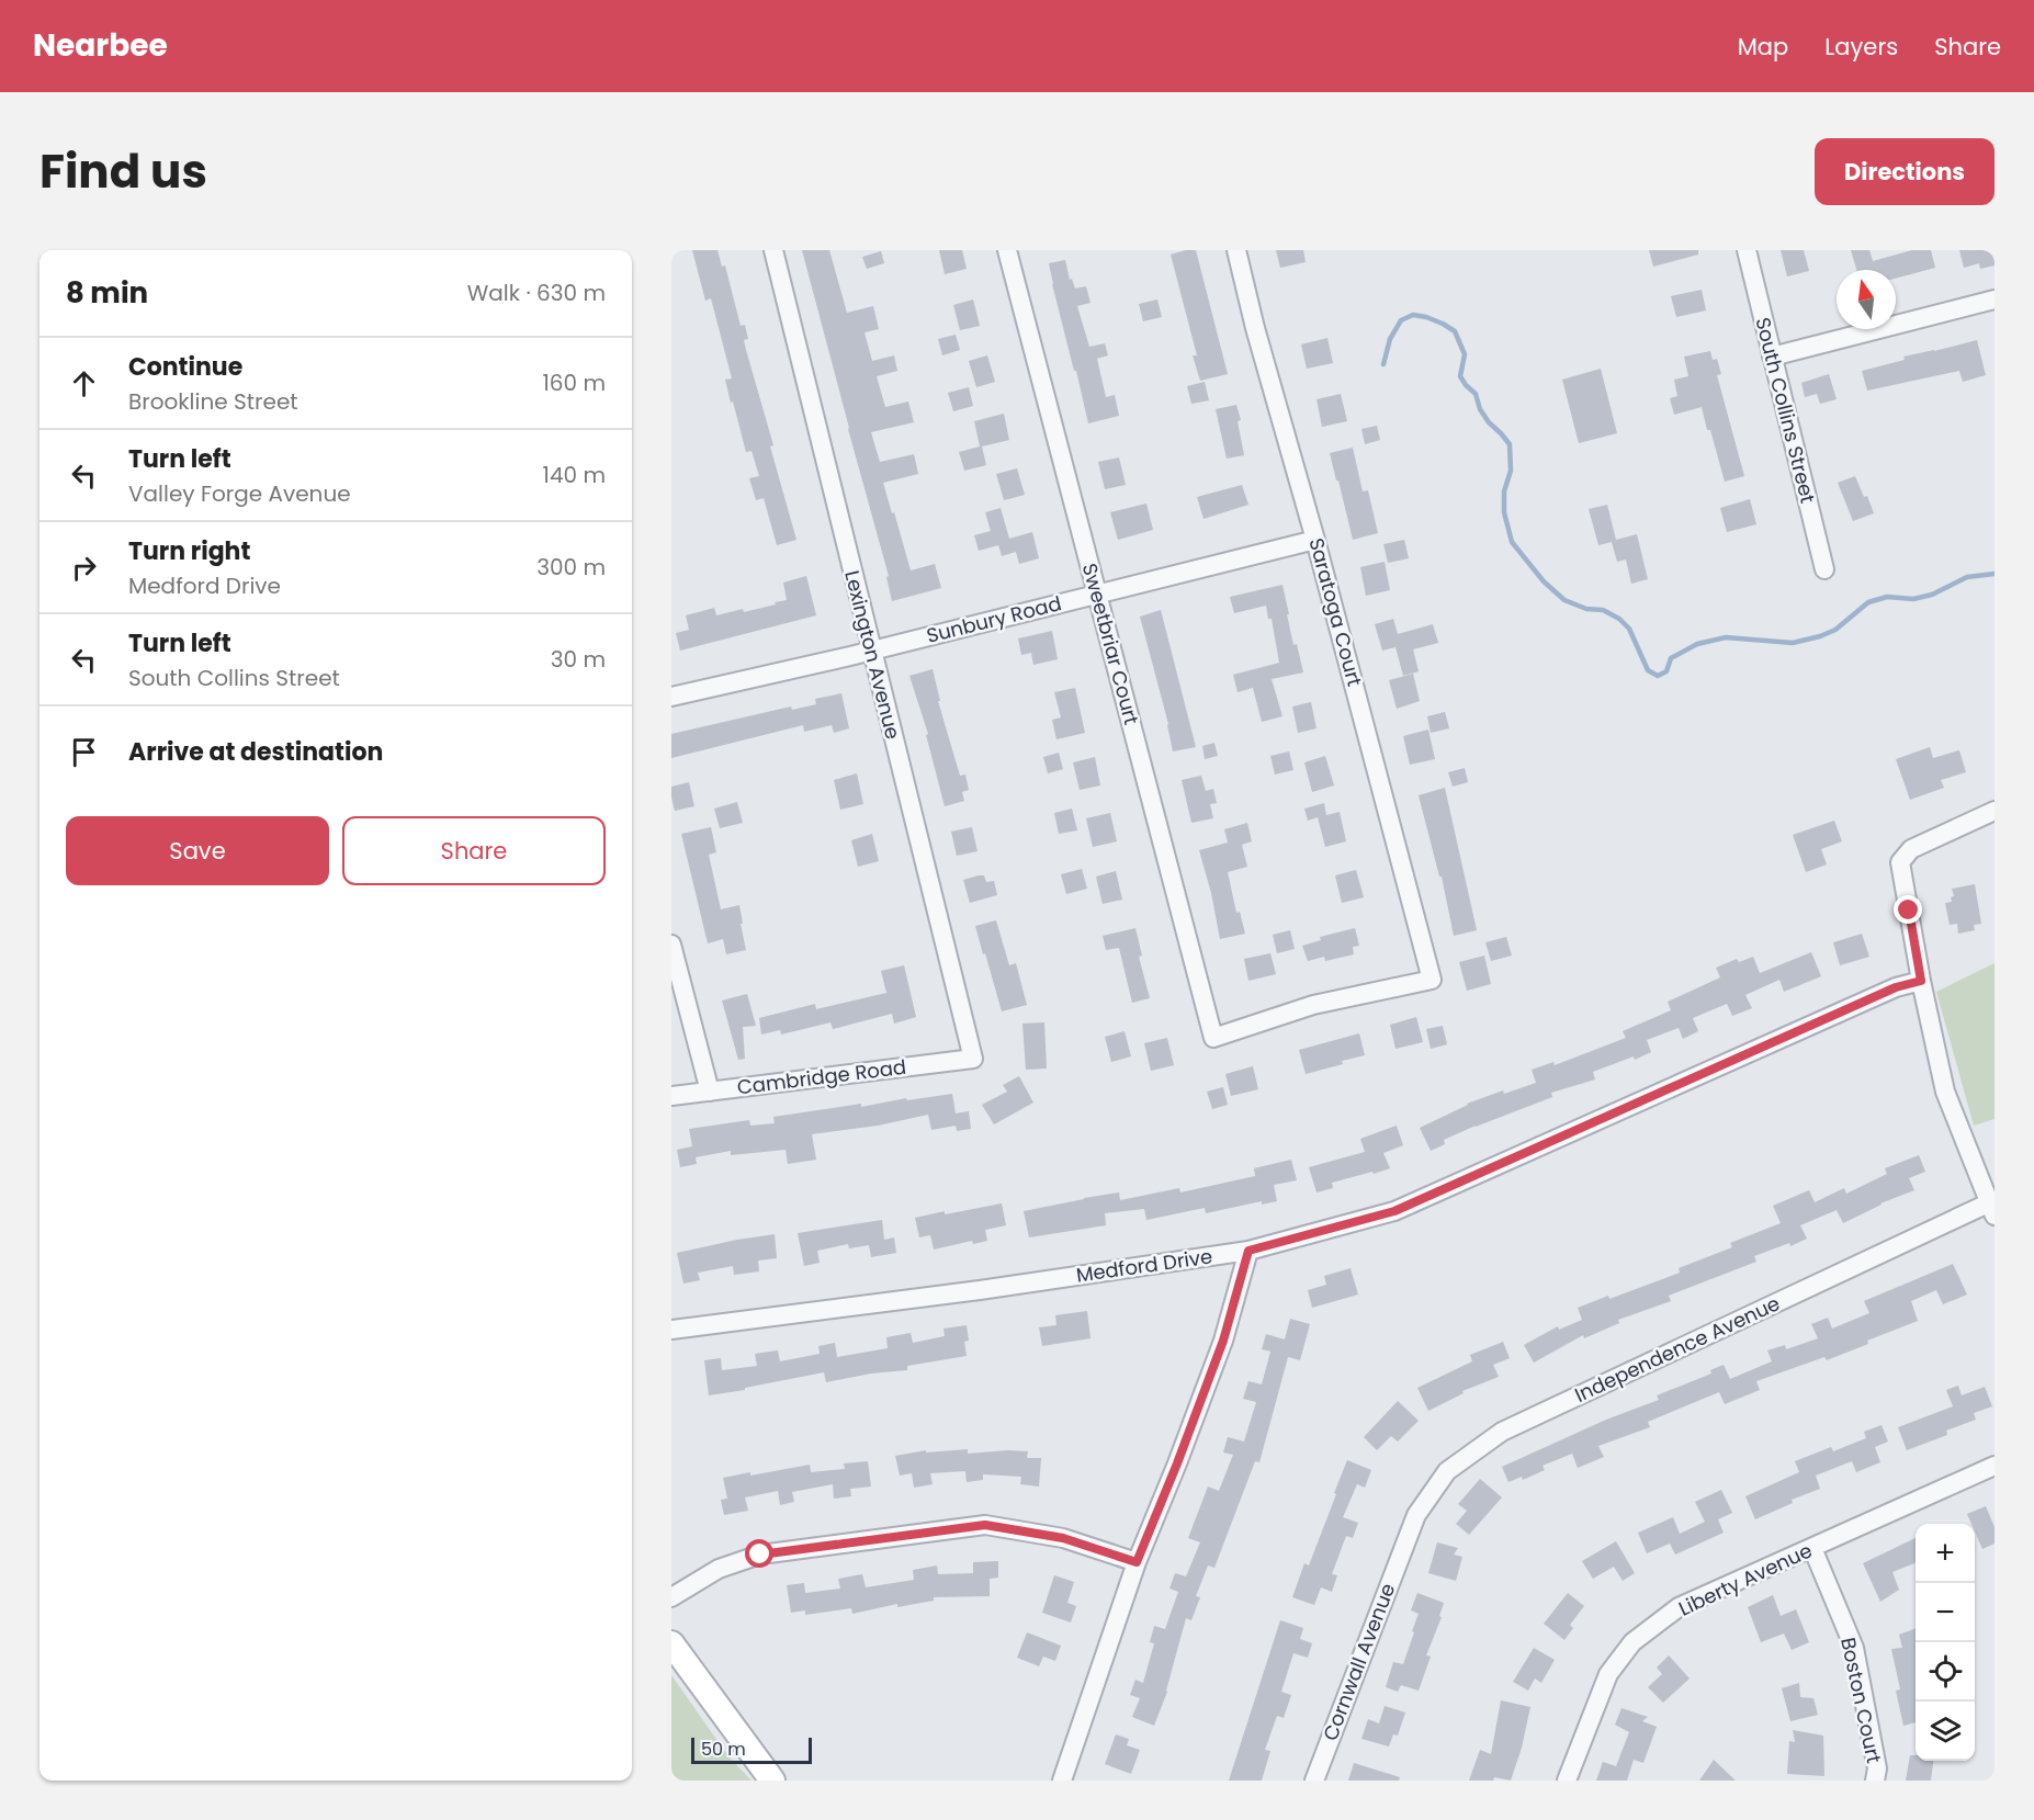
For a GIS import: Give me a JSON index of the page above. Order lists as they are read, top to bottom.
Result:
{
  "streets": {
    "street": [
      "South Collins Street",
      "Saratoga Court",
      "Sunbury Road",
      "Sweetbriar Court",
      "Lexington Avenue",
      "Cambridge Road",
      "Medford Drive",
      "Independence Avenue",
      "Liberty Avenue",
      "Cornwall Avenue",
      "Boston Court"
    ]
  },
  "crossings": [
    ["Saratoga Court", "Sunbury Road"],
    ["Saratoga Court", "Sweetbriar Court"],
    ["Sunbury Road", "Sweetbriar Court"],
    ["Sunbury Road", "Lexington Avenue"],
    ["Lexington Avenue", "Cambridge Road"],
    ["Independence Avenue", "Cornwall Avenue"],
    ["Liberty Avenue", "Boston Court"]
  ],
  "scale_bar": "50 m",
  "north": "top",
  "page": {
    "header": "Nearbee",
    "nav": ["Map", "Layers", "Share"],
    "title": "Find us",
    "buttons": [
      "Directions",
      ["Save", "Share"]
    ],
    "heading": ["8 min", "Walk · 630 m"],
    "list": [
      ["Continue", "Brookline Street", "160 m"],
      ["Turn left", "Valley Forge Avenue", "140 m"],
      ["Turn right", "Medford Drive", "300 m"],
      ["Turn left", "South Collins Street", "30 m"],
      "Arrive at destination"
    ],
    "map_buttons": ["+", "−"],
    "scale": "50 m"
  }
}
